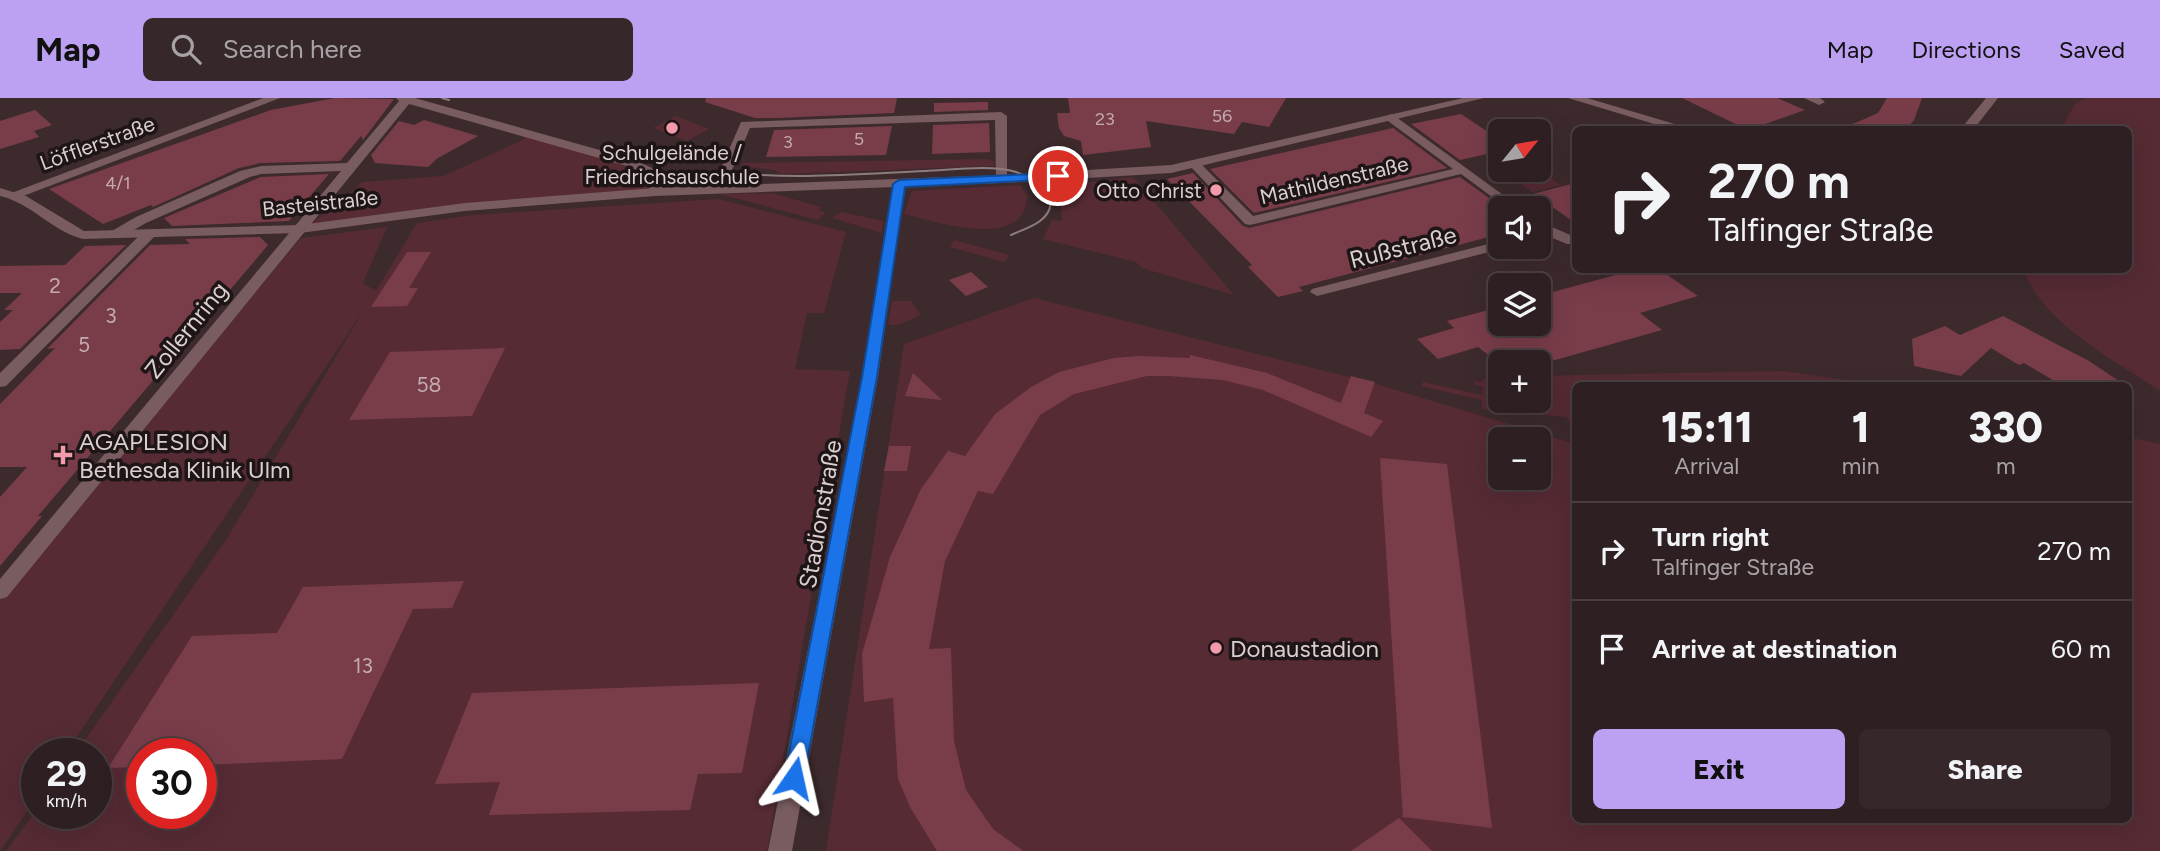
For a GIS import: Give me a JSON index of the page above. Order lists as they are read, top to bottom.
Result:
{
  "streets": {
    "street": [
      "Löfflerstraße",
      "Mathildenstraße",
      "Basteistraße",
      "Rußstraße",
      "Zollernring",
      "Stadionstraße"
    ]
  },
  "crossings": [
    ["Löfflerstraße", "Basteistraße"],
    ["Mathildenstraße", "Basteistraße"],
    ["Basteistraße", "Zollernring"],
    ["Basteistraße", "Stadionstraße"]
  ],
  "places": {
    "other": ["Schulgelände / Friedrichsauschule", "Otto Christ", "Donaustadion"],
    "health": ["AGAPLESION Bethesda Klinik Ulm"]
  },
  "house_numbers": [
    "56",
    "23",
    "5",
    "3",
    "4/1",
    "2",
    "3",
    "5",
    "58",
    "13"
  ],
  "north": "top right",
  "page": {
    "header": "Map",
    "search": "Search here",
    "nav": ["Map", "Directions", "Saved"],
    "map_buttons": ["+", "−"],
    "turn": ["270 m", "Talfinger Straße"],
    "eta": [
      "15:11",
      "Arrival",
      "1",
      "min",
      "330",
      "m"
    ],
    "list": [
      {
        "name": "Turn right",
        "note": "Talfinger Straße",
        "value": "270 m"
      },
      {
        "name": "Arrive at destination",
        "value": "60 m"
      }
    ],
    "buttons": ["Exit", "Share"],
    "speed": "29 km/h",
    "limit": "30"
  }
}
